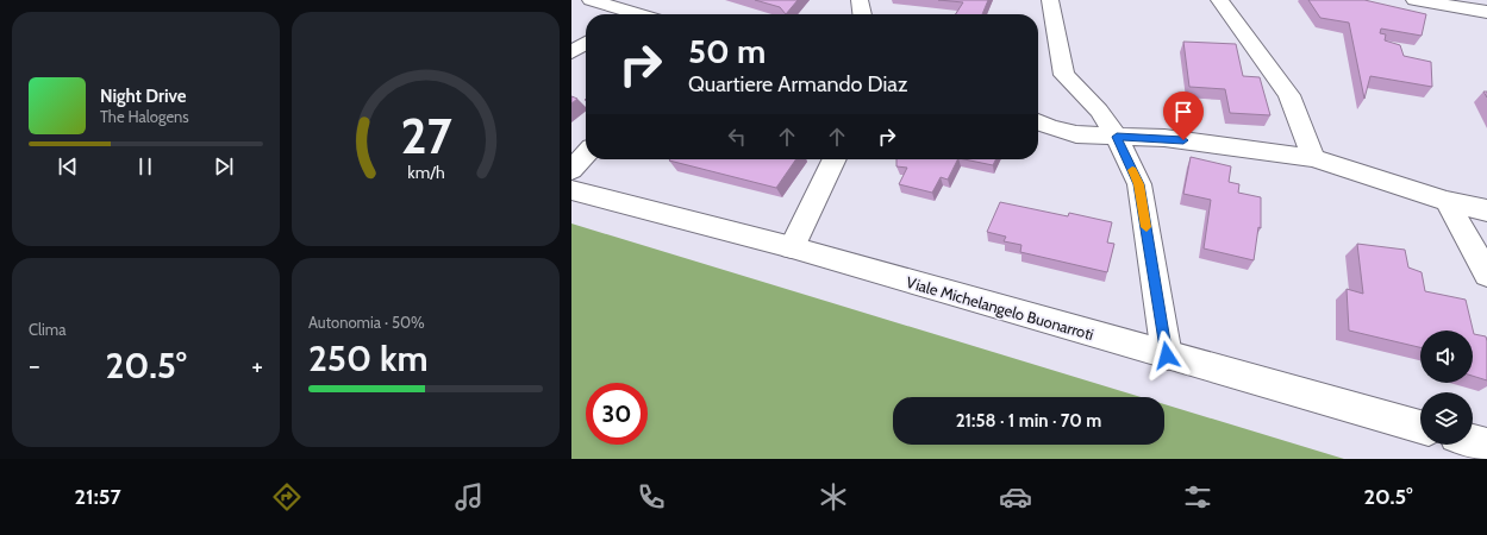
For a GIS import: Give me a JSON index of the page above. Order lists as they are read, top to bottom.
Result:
{
  "streets": {
    "street": ["Viale Michelangelo Buonarroti"]
  },
  "page": {
    "turn": ["50 m", "Quartiere Armando Diaz"],
    "song": ["Night Drive", "The Halogens"],
    "tile": [
      "Clima",
      ["Autonomia · 50%", "250 km"]
    ],
    "heat": ["−", "20.5°", "+"],
    "limit": "30",
    "trip": "21:58 · 1 min · 70 m",
    "tabs": ["21:57", "20.5°"],
    "gauge": ["27", "km/h"]
  }
}
